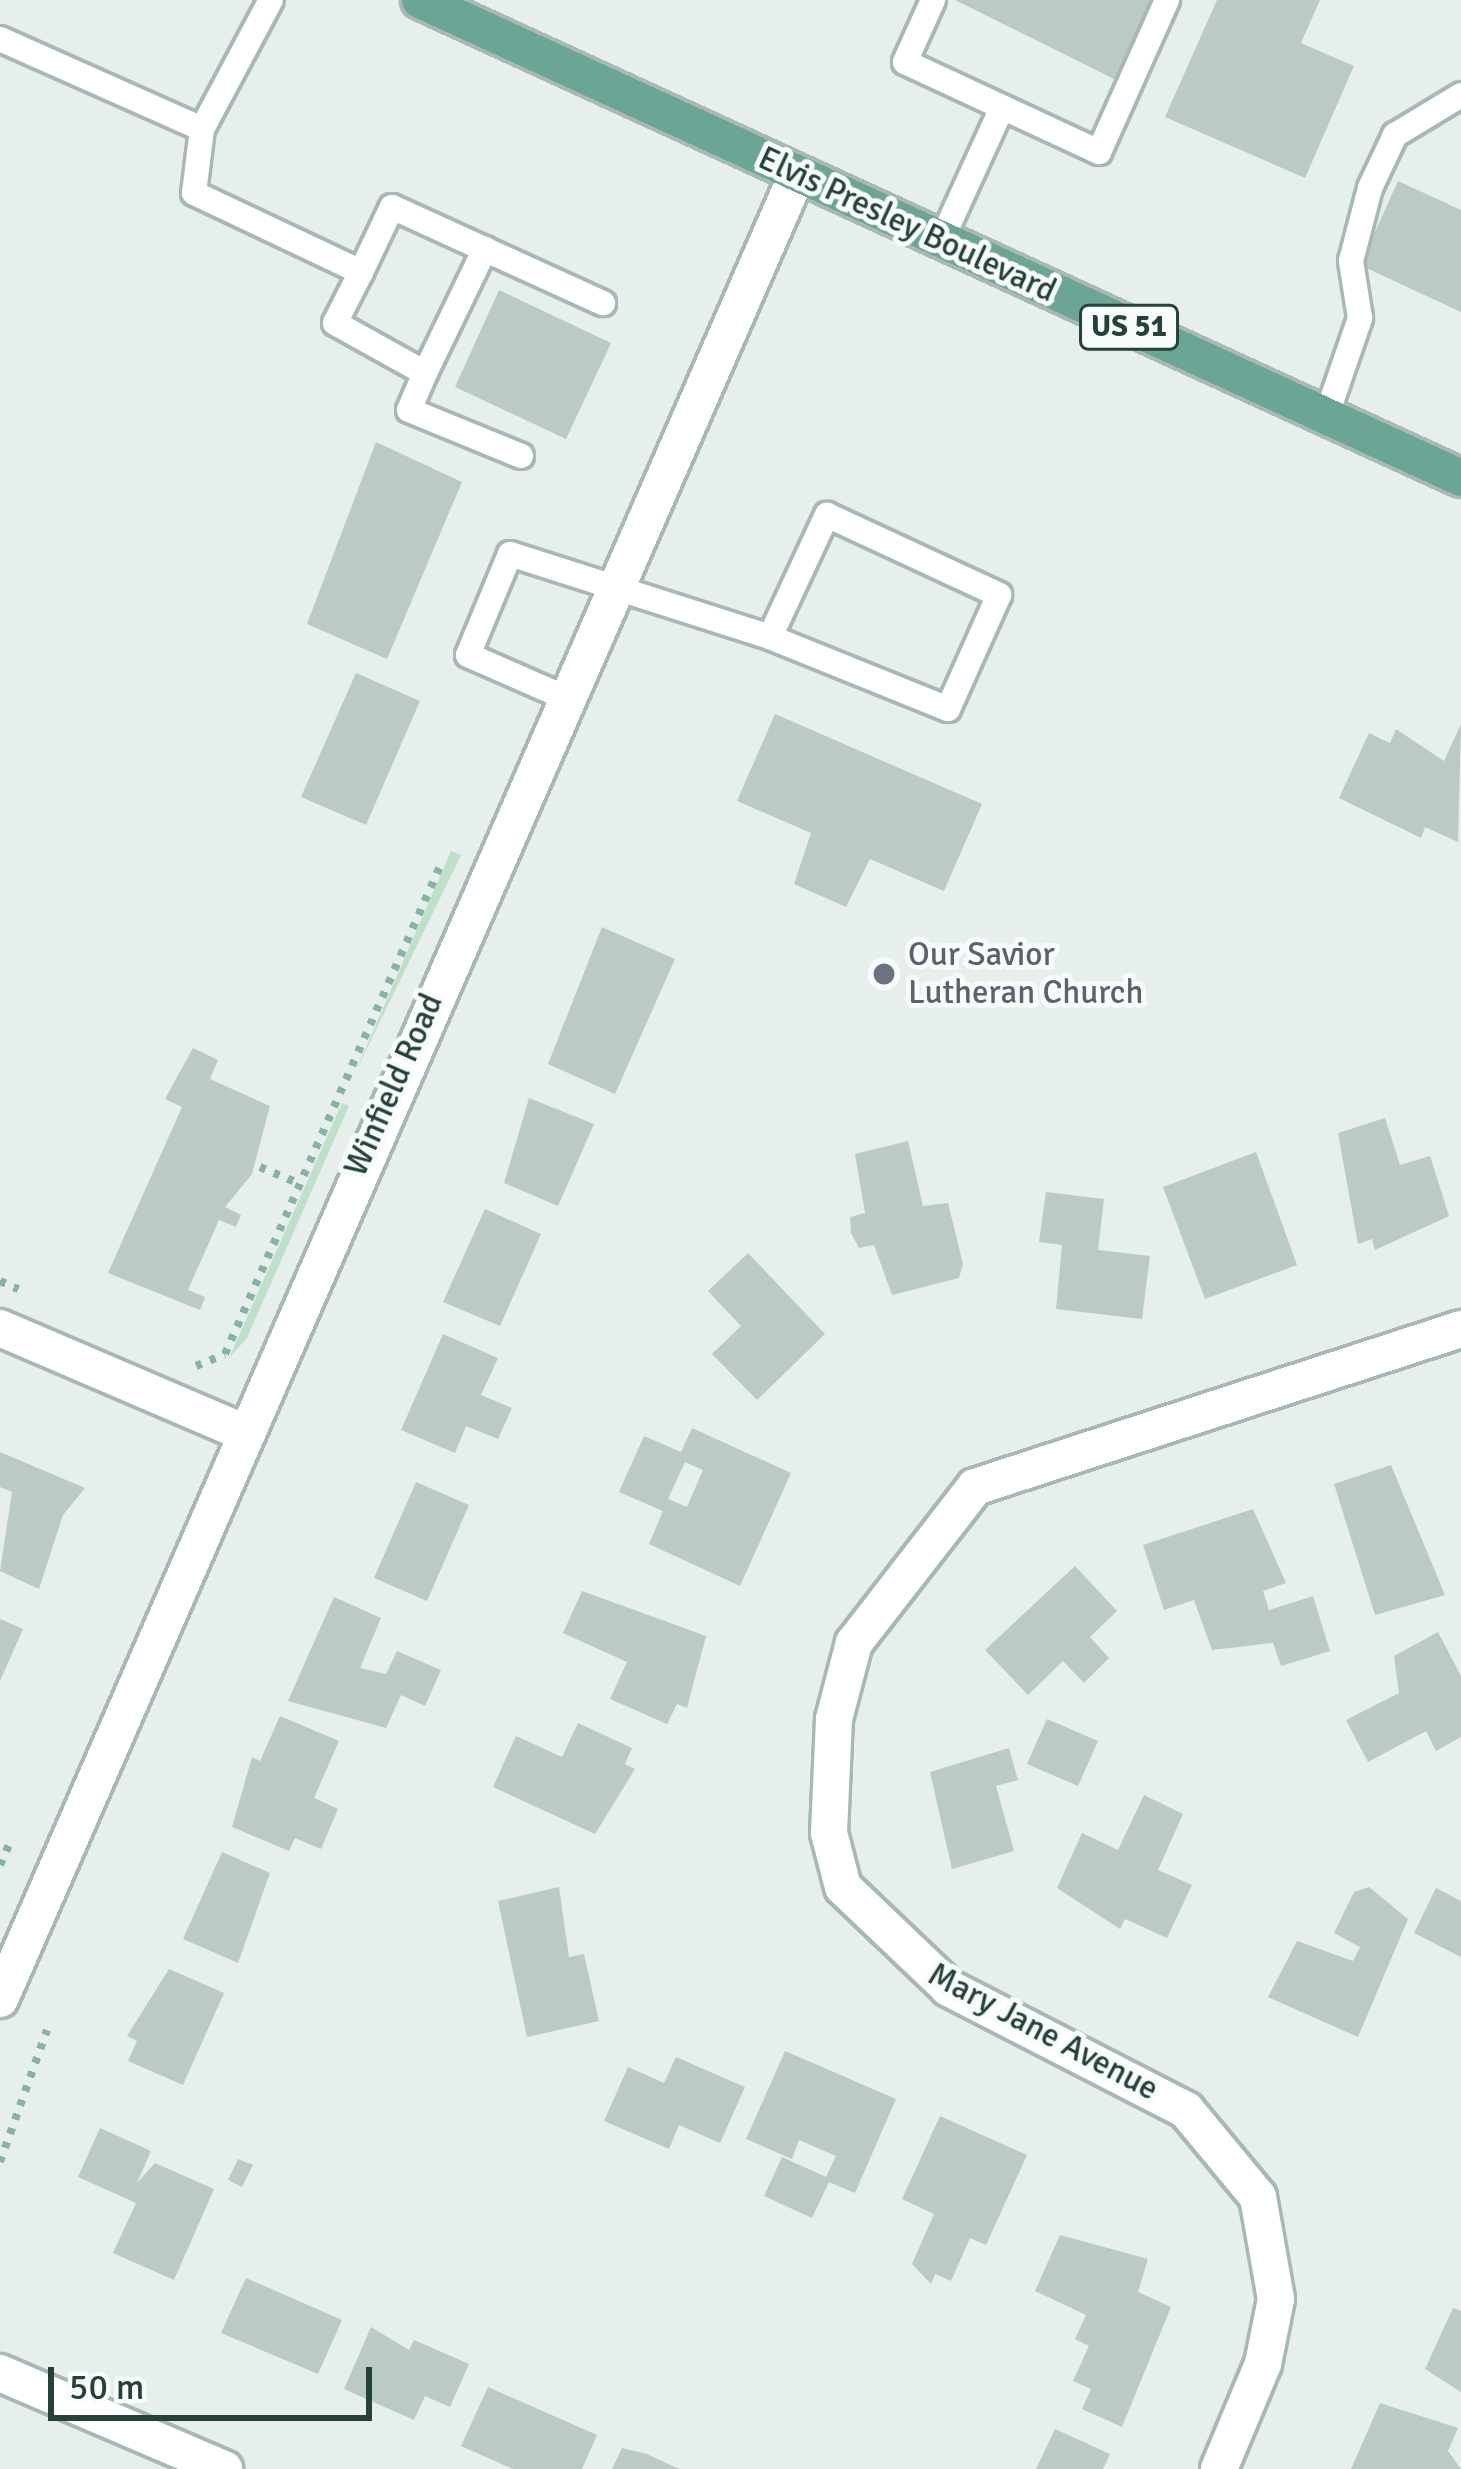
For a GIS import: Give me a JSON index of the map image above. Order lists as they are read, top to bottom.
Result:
{
  "streets": {
    "main road": ["Elvis Presley Boulevard", "US 51"],
    "street": ["Winfield Road", "Mary Jane Avenue"]
  },
  "crossings": [
    ["Elvis Presley Boulevard", "Winfield Road"]
  ],
  "places": ["Our Savior Lutheran Church"],
  "scale_bar": "50 m"
}
